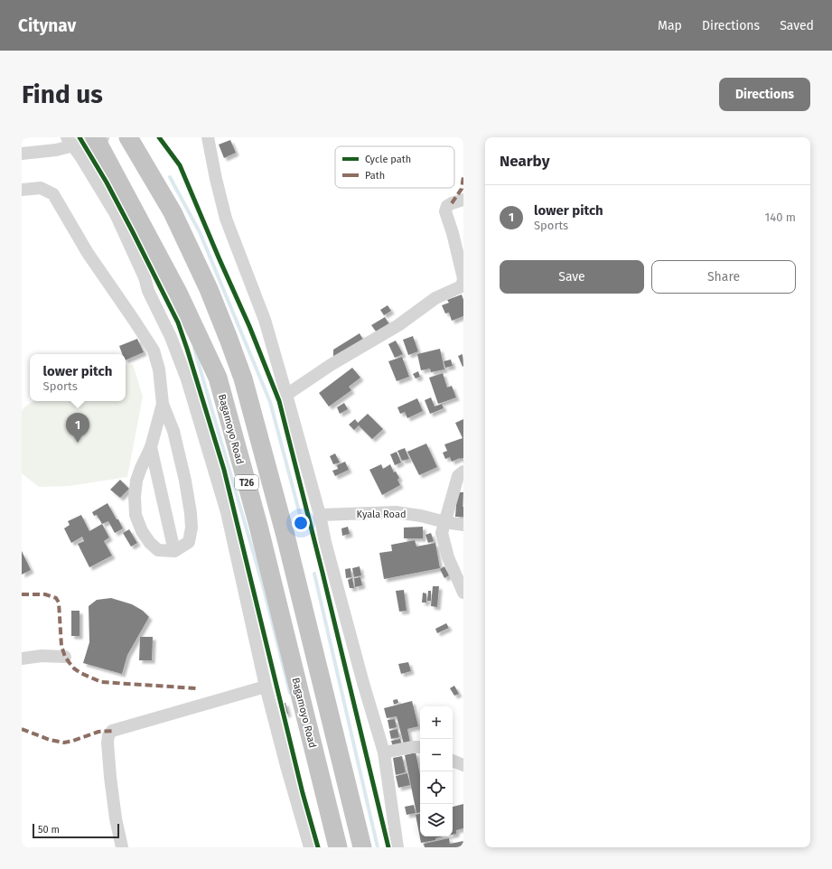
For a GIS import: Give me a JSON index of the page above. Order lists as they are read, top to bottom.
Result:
{
  "streets": {
    "highway": ["Bagamoyo Road", "T26"],
    "street": ["Kyala Road"]
  },
  "legend": ["Cycle path", "Path"],
  "scale_bar": "50 m",
  "page": {
    "header": "Citynav",
    "nav": ["Map", "Directions", "Saved"],
    "buttons": [
      "Directions",
      ["Save", "Share"]
    ],
    "title": "Find us",
    "heading": "Nearby",
    "list": [
      {
        "mark": "1",
        "name": "lower pitch",
        "note": "Sports",
        "value": "140 m"
      }
    ],
    "popup": ["lower pitch", "Sports"],
    "pins": "1",
    "map_buttons": ["+", "−"],
    "scale": "50 m"
  }
}
